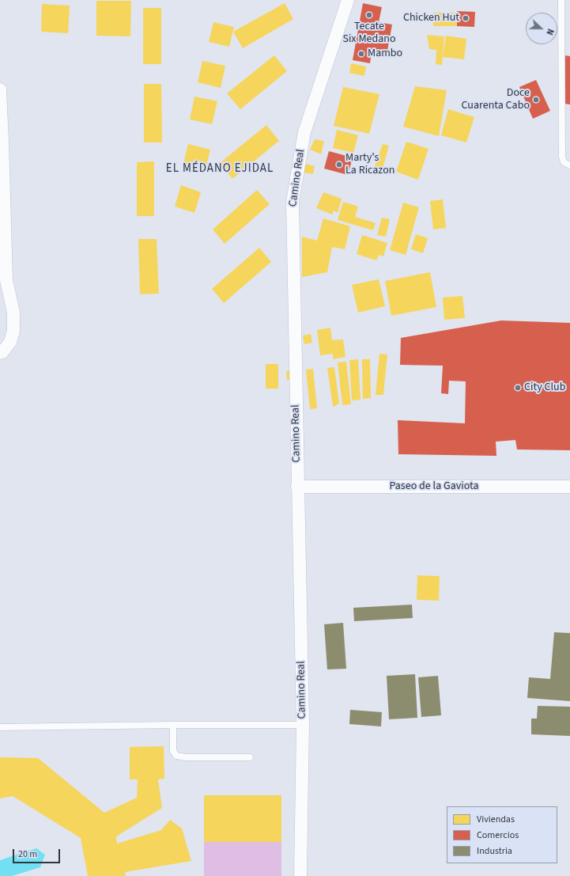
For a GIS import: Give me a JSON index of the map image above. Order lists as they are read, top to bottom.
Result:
{
  "streets": {
    "street": ["Camino Real", "Paseo de la Gaviota"]
  },
  "crossings": [
    ["Camino Real", "Paseo de la Gaviota"]
  ],
  "districts": ["EL MÉDANO EJIDAL"],
  "places": [
    "Tecate Six Medano",
    "Chicken Hut",
    "Mambo",
    "Doce Cuarenta Cabo",
    "Marty's La Ricazon",
    "City Club"
  ],
  "legend": ["Viviendas", "Comercios", "Industria"],
  "scale_bar": "20 m",
  "north": "right"
}
